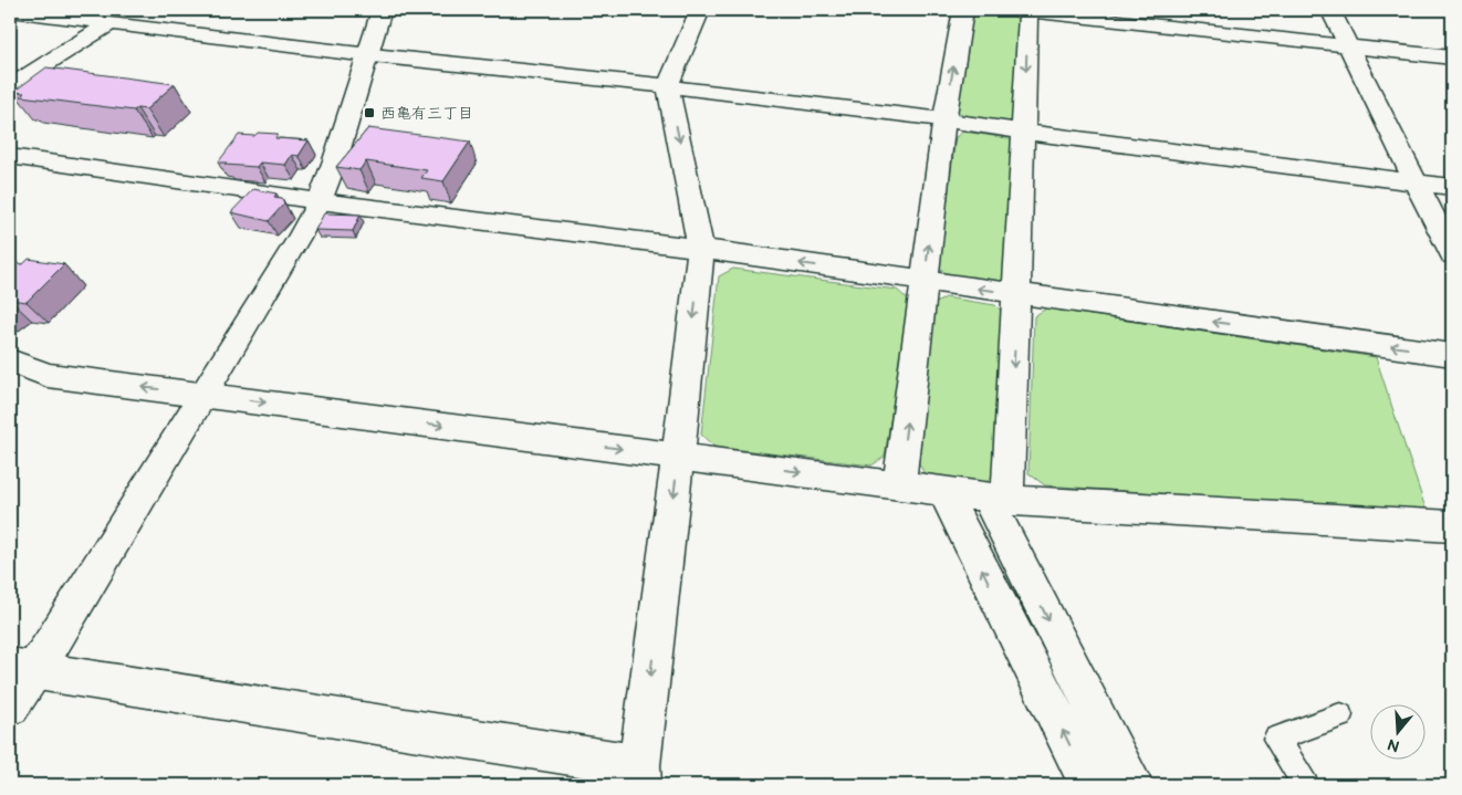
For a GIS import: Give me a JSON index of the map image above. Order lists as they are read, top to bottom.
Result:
{
  "places": {
    "transit": ["西亀有三丁目"]
  },
  "north": "bottom"
}
